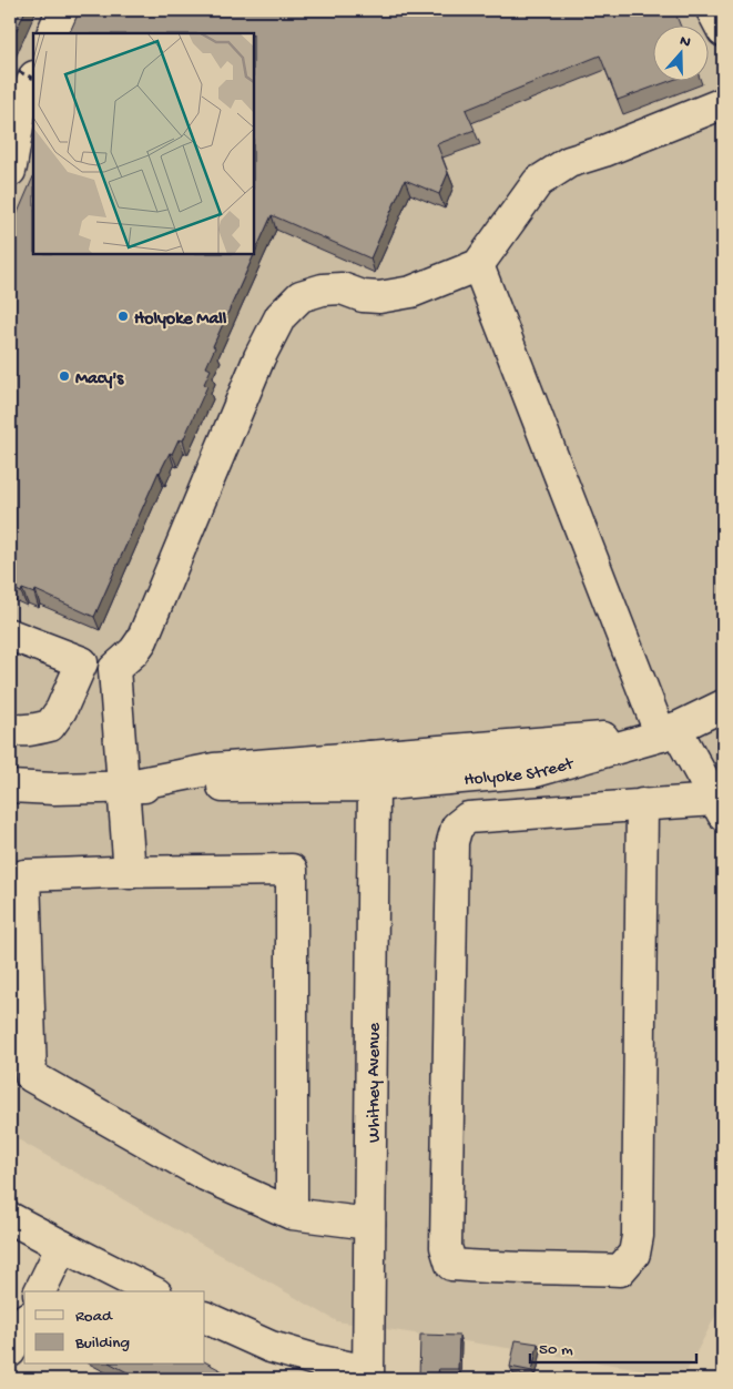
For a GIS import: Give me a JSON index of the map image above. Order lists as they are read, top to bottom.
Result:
{
  "streets": {
    "main road": ["Holyoke Street", "Whitney Avenue"]
  },
  "crossings": [
    ["Holyoke Street", "Whitney Avenue"]
  ],
  "places": ["Holyoke Mall", "Macy's"],
  "legend": ["Road", "Building"],
  "scale_bar": "50 m",
  "north": "top"
}
